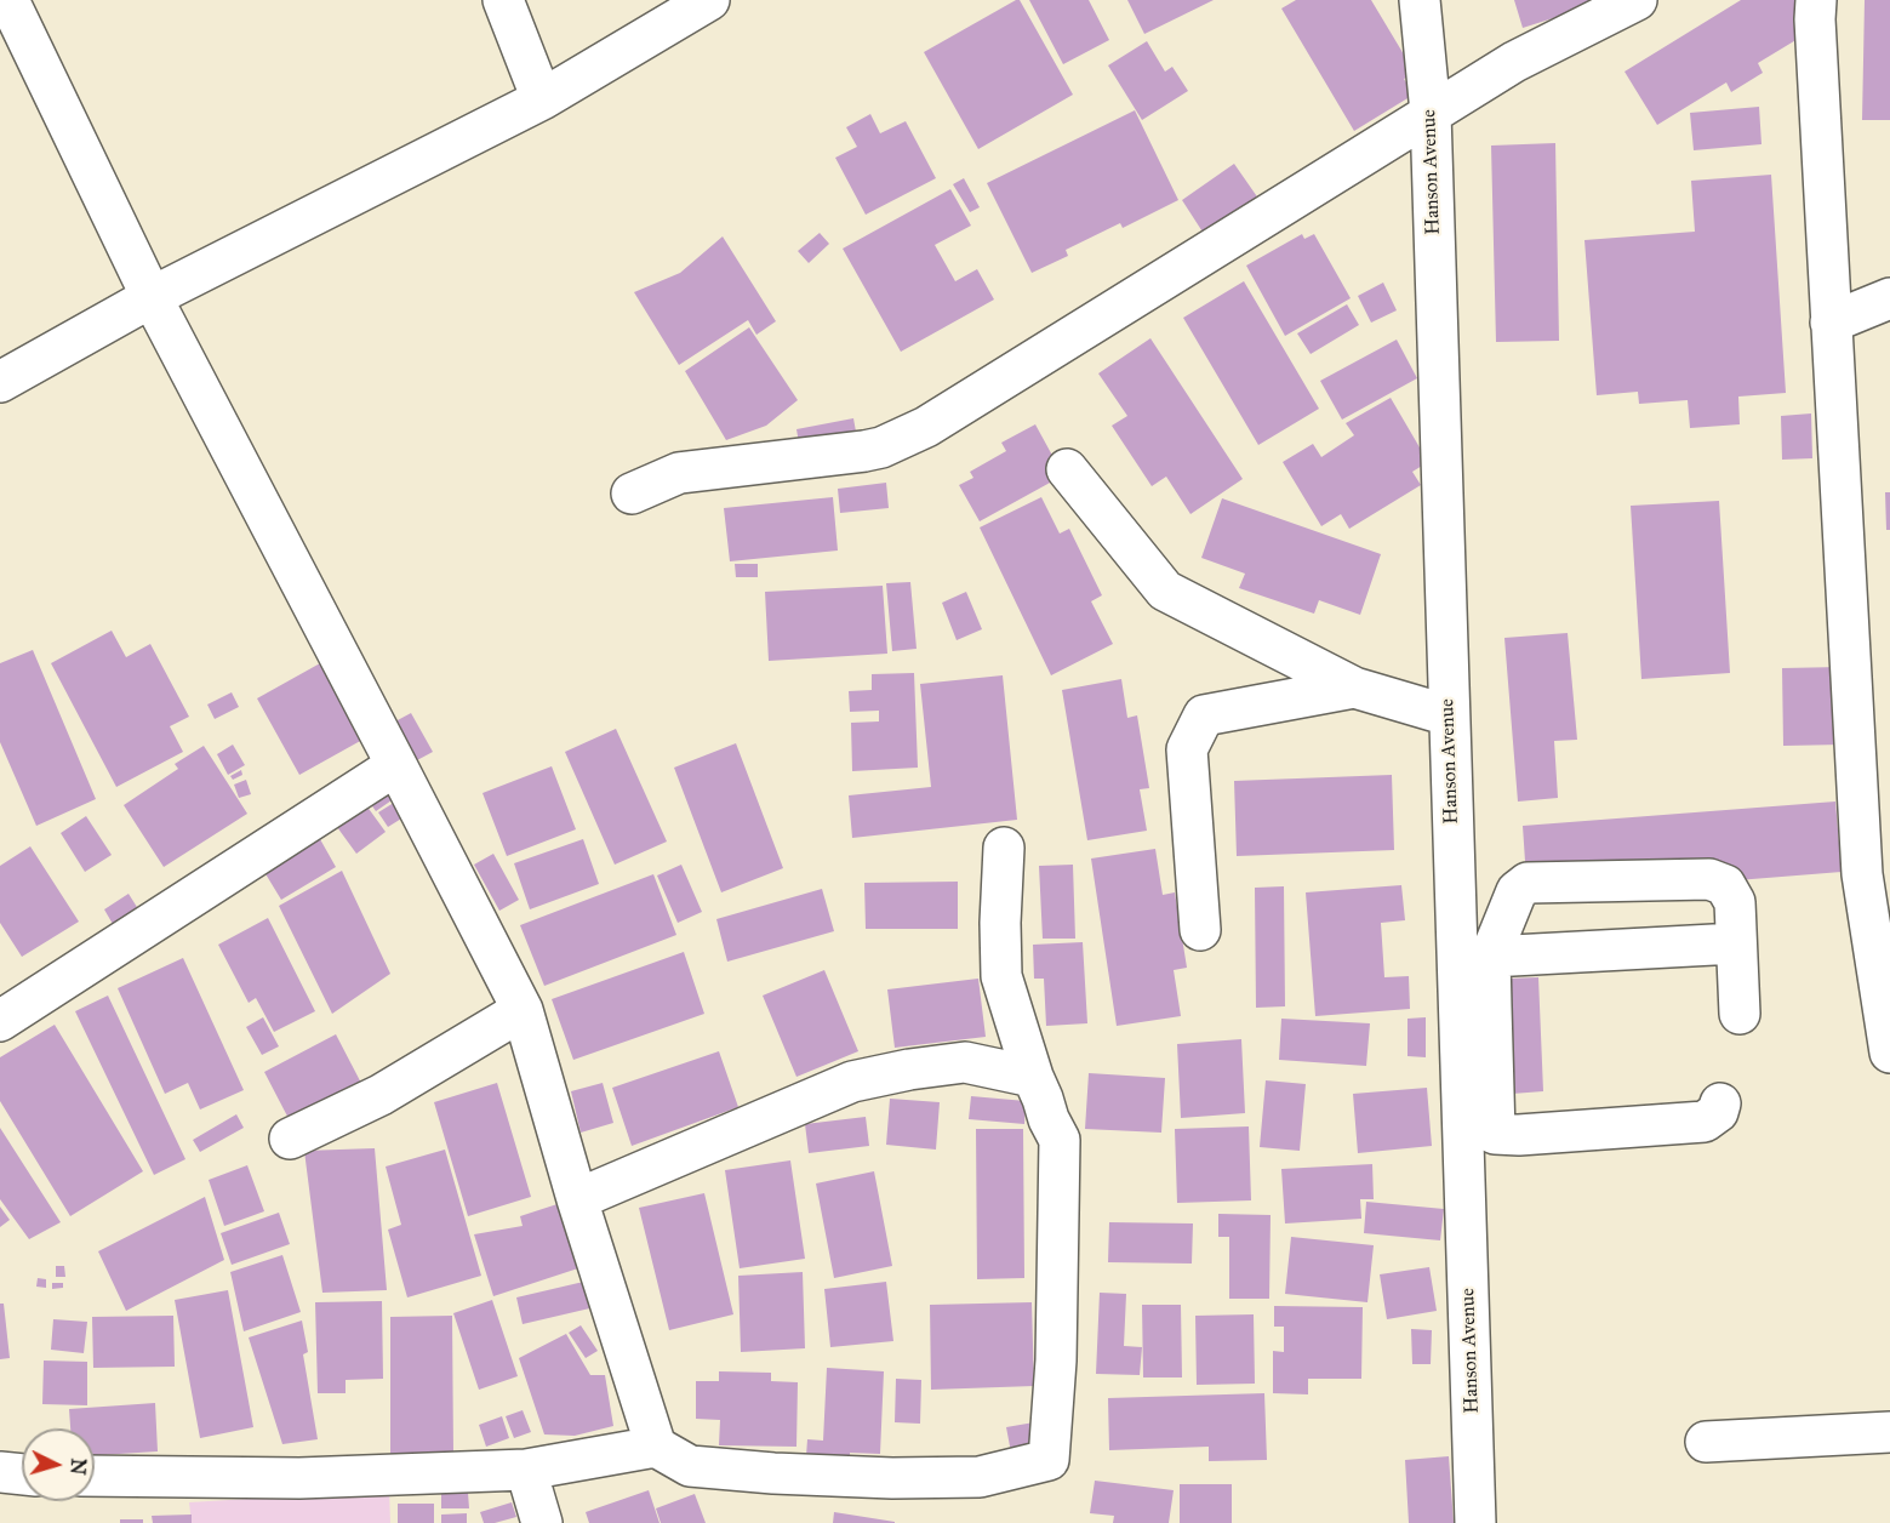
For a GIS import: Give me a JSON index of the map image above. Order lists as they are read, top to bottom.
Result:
{
  "streets": {
    "street": ["Hanson Avenue"]
  },
  "north": "right"
}
